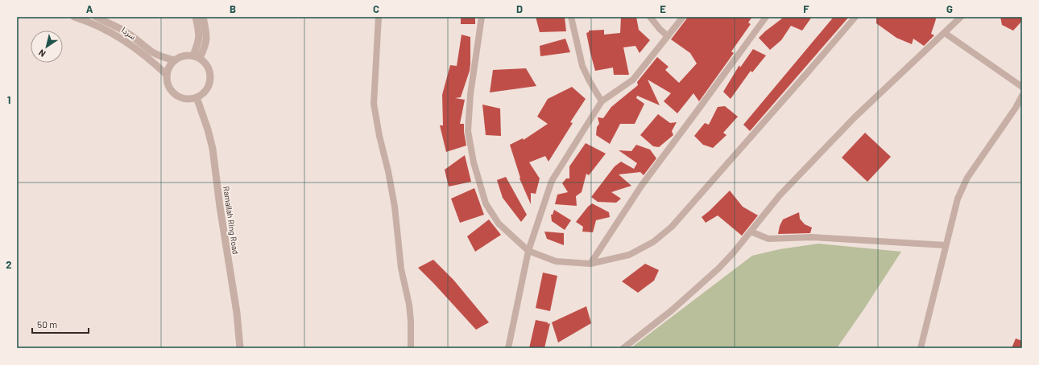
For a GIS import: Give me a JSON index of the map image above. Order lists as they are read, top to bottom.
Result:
{
  "streets": {
    "street": ["سردا", "Ramallah Ring Road"]
  },
  "crossings": [
    ["سردا", "Ramallah Ring Road"]
  ],
  "scale_bar": "50 m",
  "north": "bottom left",
  "grid": {
    "columns": [
      "A",
      "B",
      "C",
      "D",
      "E",
      "F",
      "G"
    ],
    "rows": ["1", "2"]
  }
}
